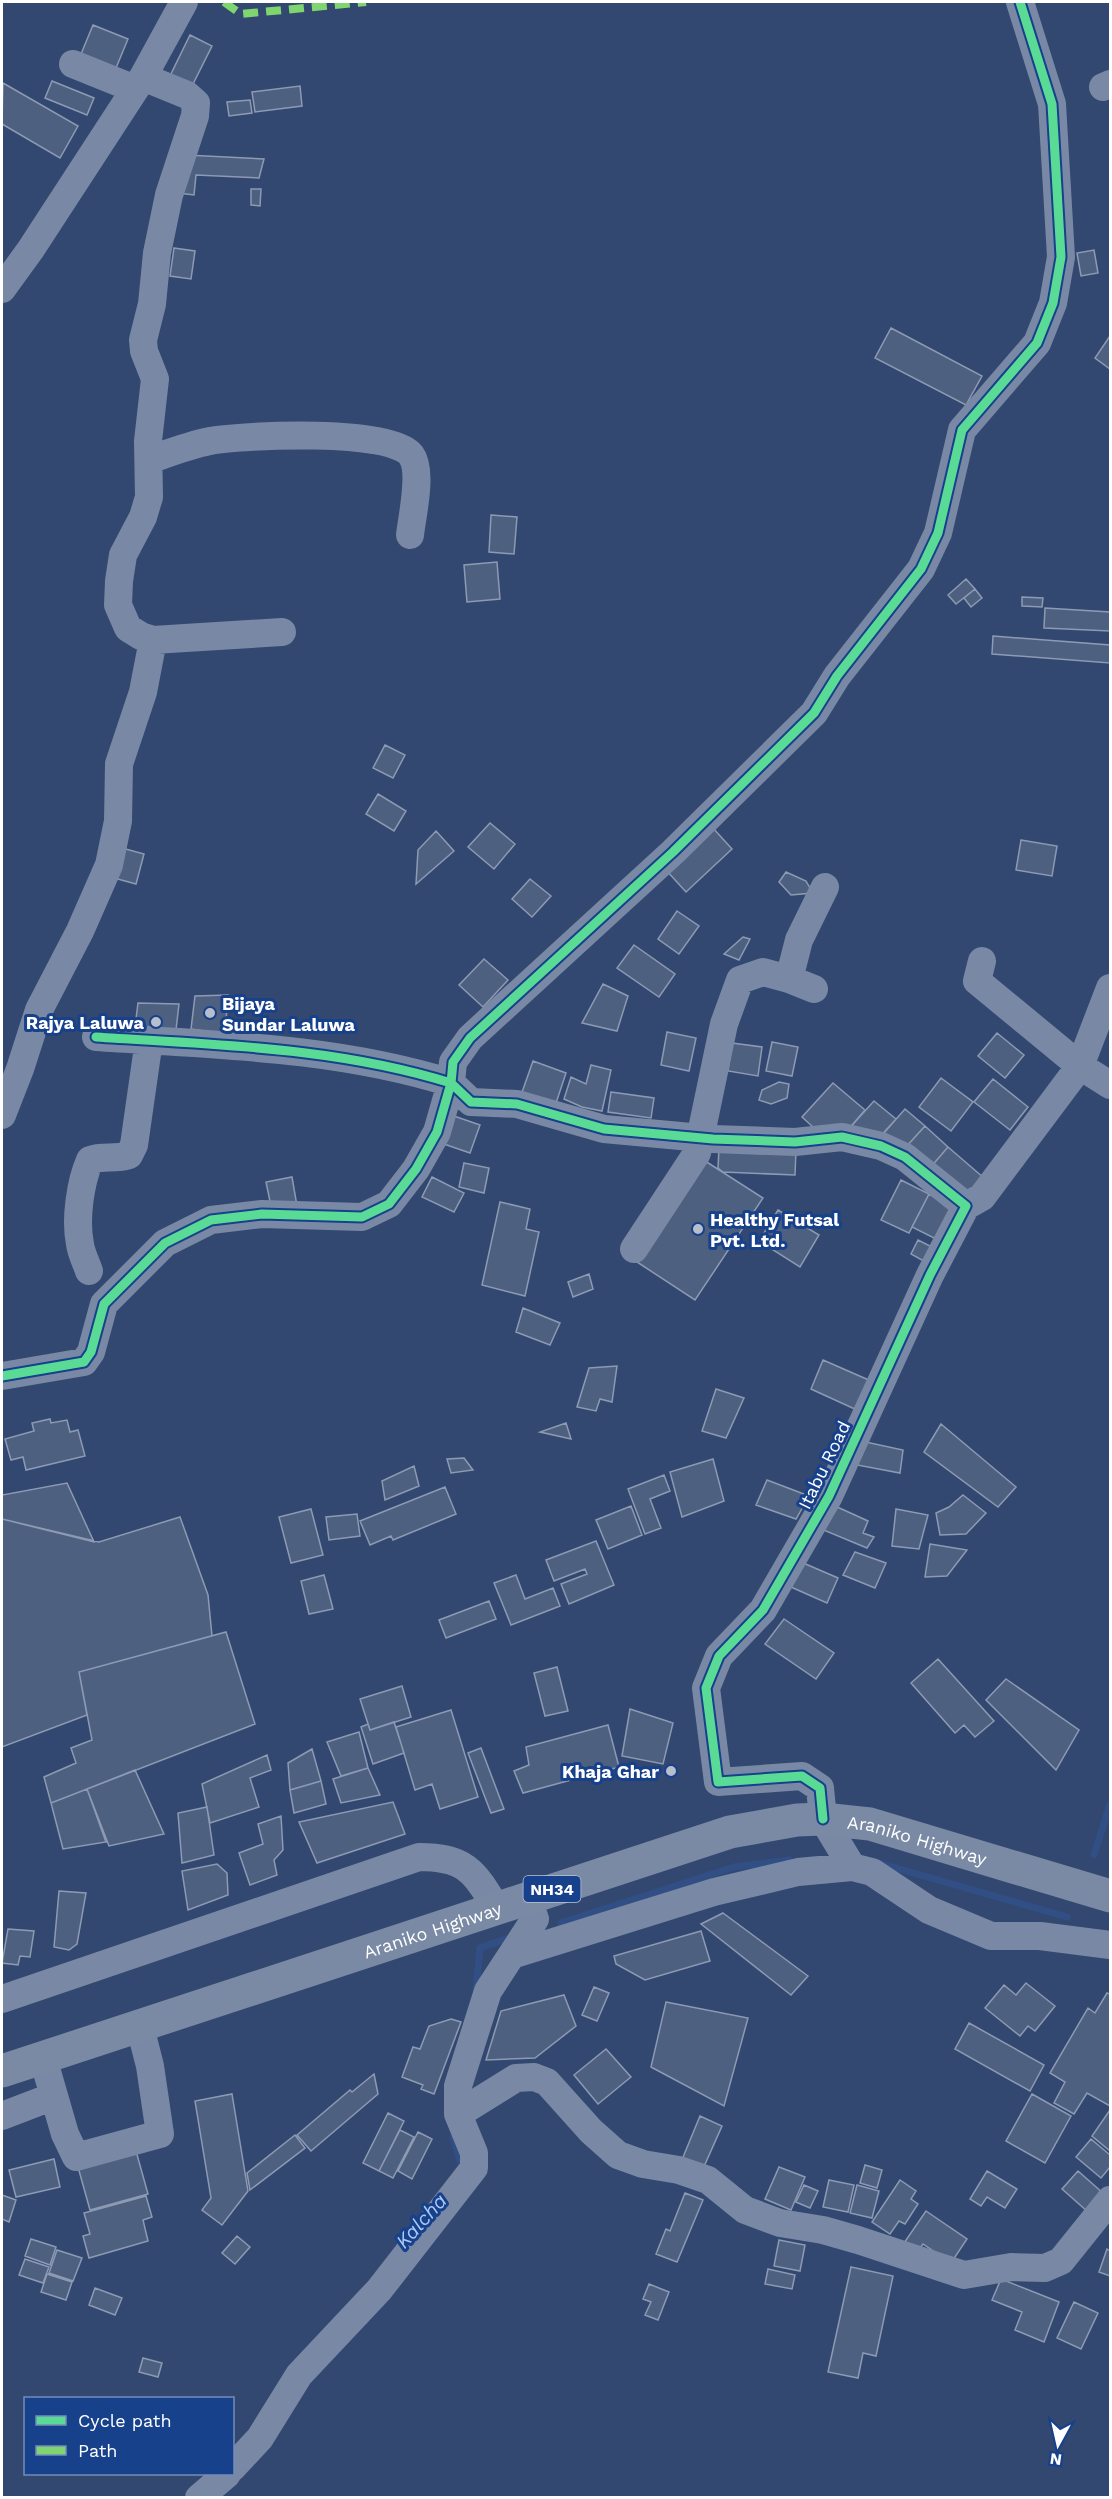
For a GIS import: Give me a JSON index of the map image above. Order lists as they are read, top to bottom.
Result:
{
  "streets": {
    "highway": ["Araniko Highway", "NH34"],
    "street": ["Itabu Road"]
  },
  "crossings": [
    ["Itabu Road", "Araniko Highway"]
  ],
  "water": ["Kalcha"],
  "places": [
    "Bijaya Sundar Laluwa",
    "Rajya Laluwa",
    "Healthy Futsal Pvt. Ltd.",
    "Khaja Ghar"
  ],
  "legend": ["Cycle path", "Path"],
  "north": "bottom"
}
